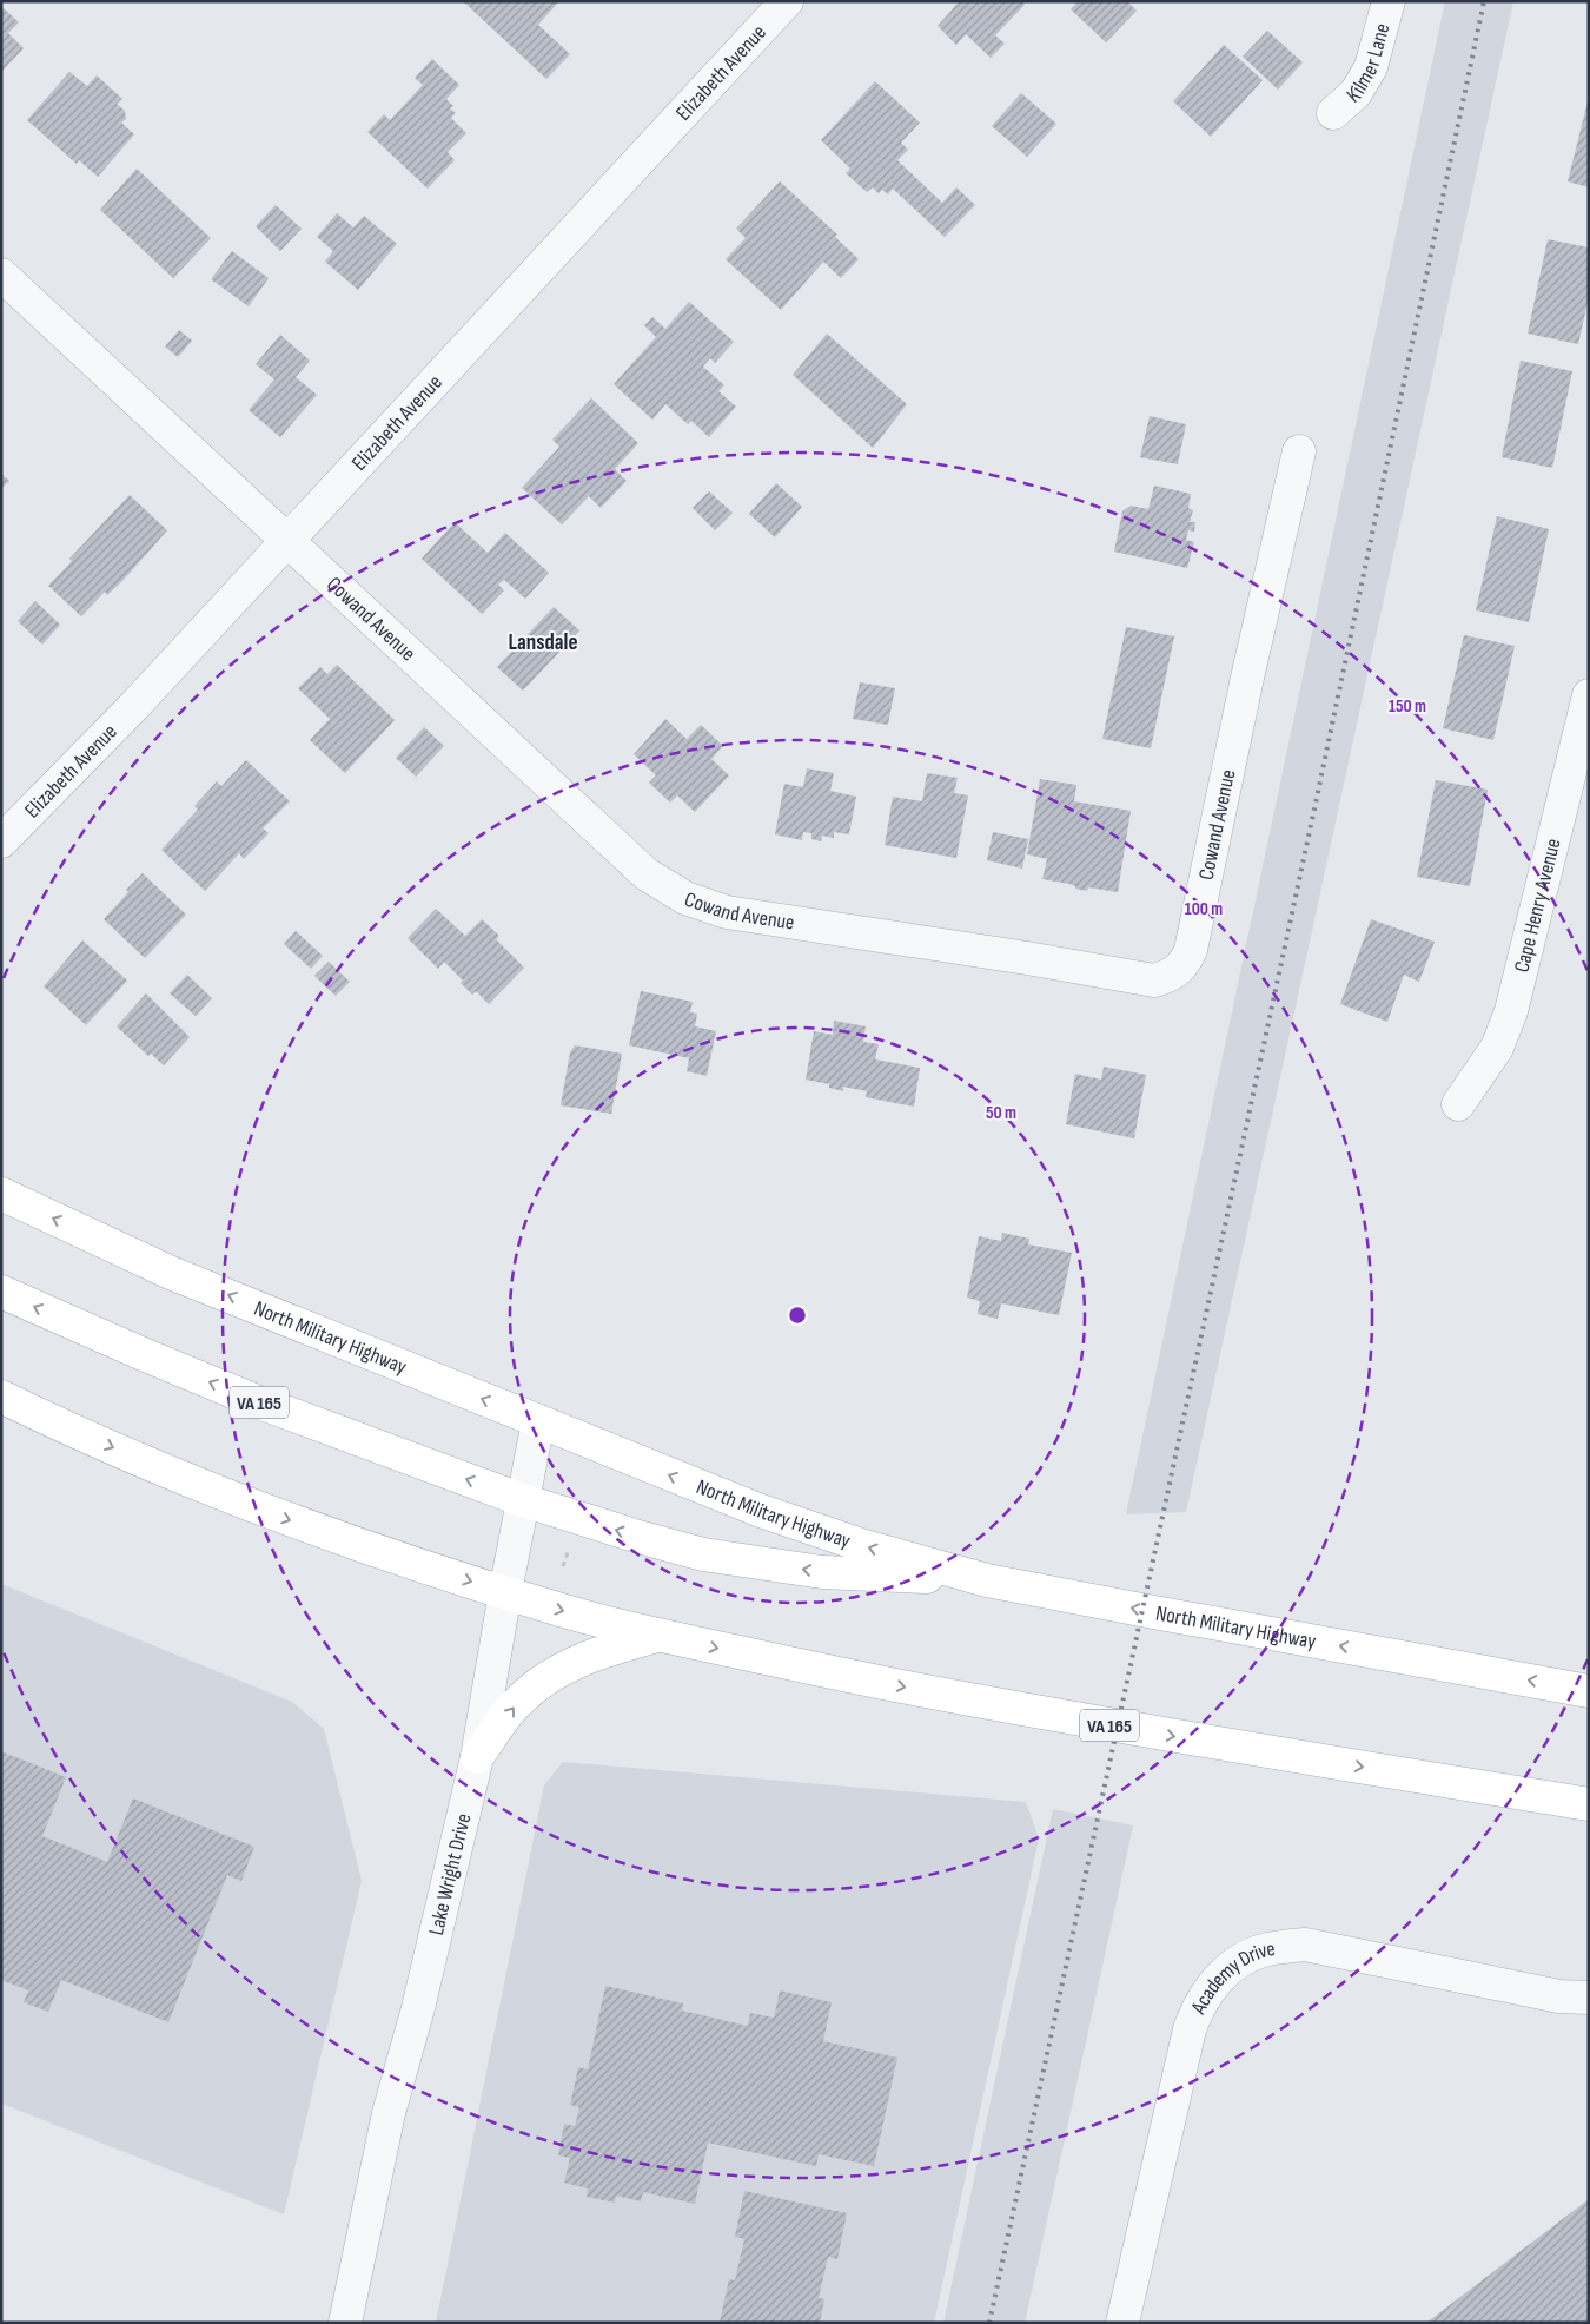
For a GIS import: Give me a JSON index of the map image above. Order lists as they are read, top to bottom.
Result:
{
  "streets": {
    "main road": ["North Military Highway", "VA 165"],
    "street": [
      "Kilmer Lane",
      "Elizabeth Avenue",
      "Cowand Avenue",
      "Cape Henry Avenue",
      "Lake Wright Drive",
      "Academy Drive"
    ]
  },
  "crossings": [
    ["Elizabeth Avenue", "Cowand Avenue"],
    ["North Military Highway", "VA 165"],
    ["North Military Highway", "Lake Wright Drive"],
    ["VA 165", "Lake Wright Drive"]
  ],
  "districts": ["Lansdale"],
  "rings": ["150 m", "100 m", "50 m"]
}
